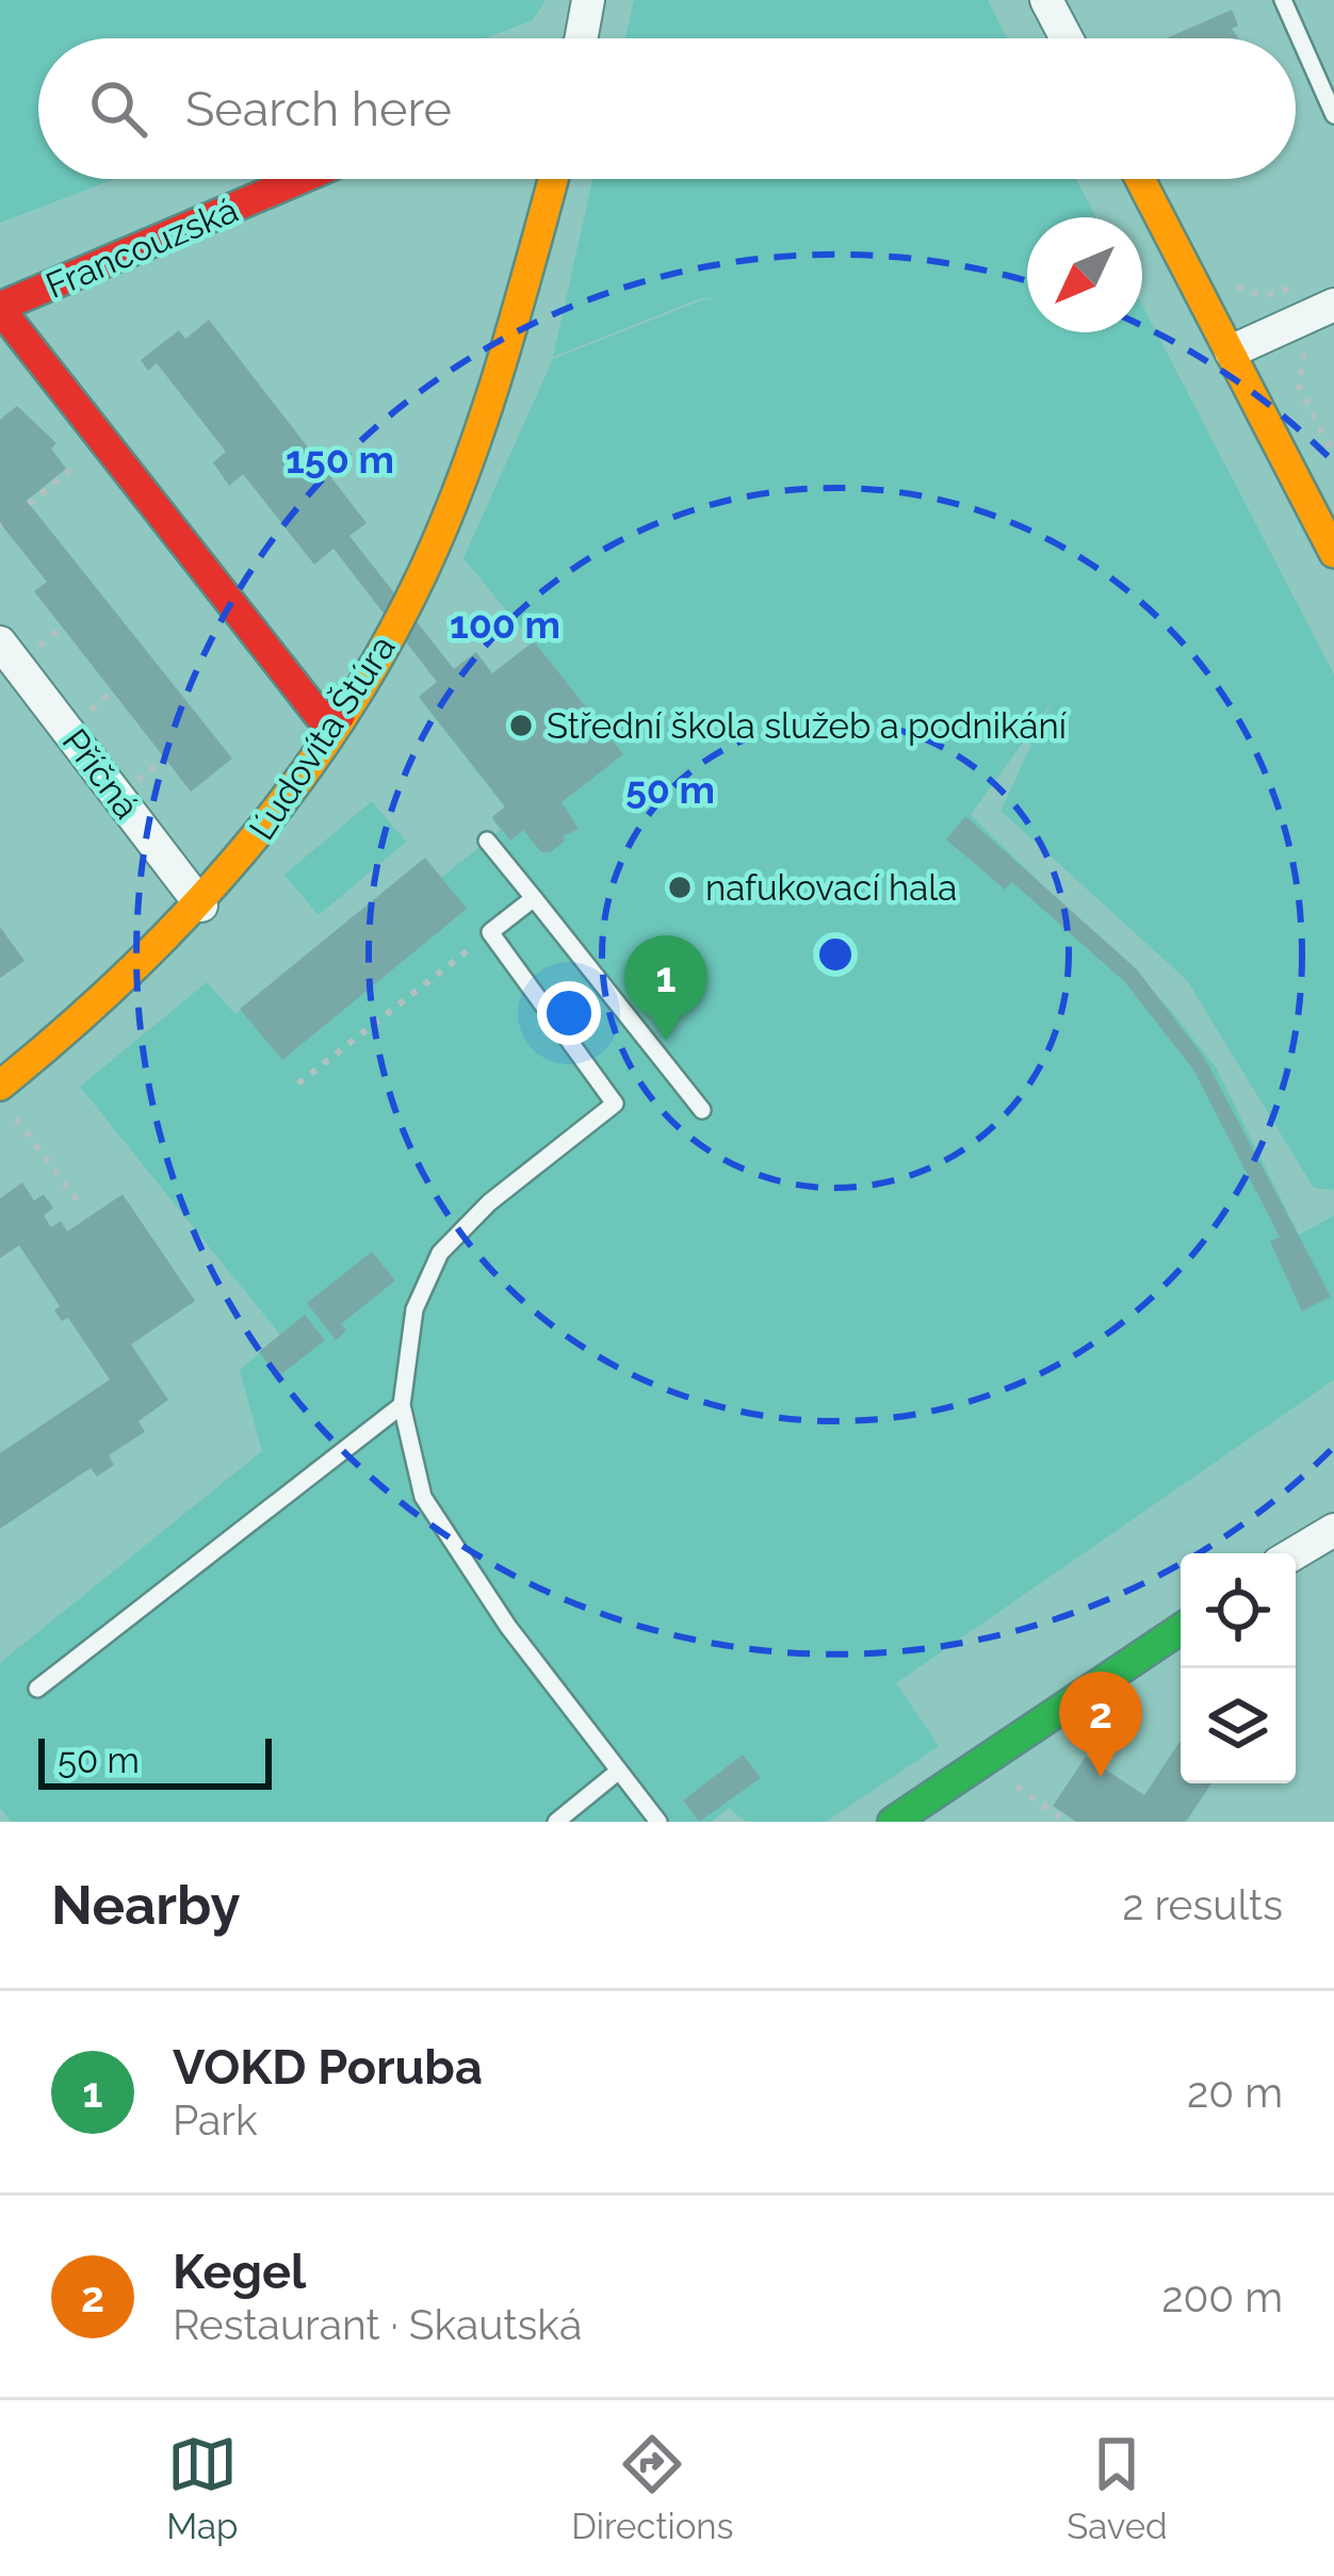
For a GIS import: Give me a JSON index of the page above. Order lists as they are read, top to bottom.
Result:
{
  "streets": {
    "street": ["Francouzská", "Ľudovíta Štúra", "Příčná"]
  },
  "crossings": [
    ["Ľudovíta Štúra", "Příčná"]
  ],
  "places": ["Střední škola služeb a podnikání", "nafukovací hala"],
  "scale_bar": "50 m",
  "north": "bottom left",
  "page": {
    "search": "Search here",
    "pins": ["1", "2"],
    "scale": "50 m",
    "heading": ["Nearby", "2 results"],
    "list": [
      {
        "mark": "1",
        "name": "VOKD Poruba",
        "note": "Park",
        "value": "20 m"
      },
      {
        "mark": "2",
        "name": "Kegel",
        "note": "Restaurant · Skautská",
        "value": "200 m"
      }
    ],
    "nav": ["Map", "Directions", "Saved"]
  },
  "rings": ["150 m", "100 m", "50 m"]
}
